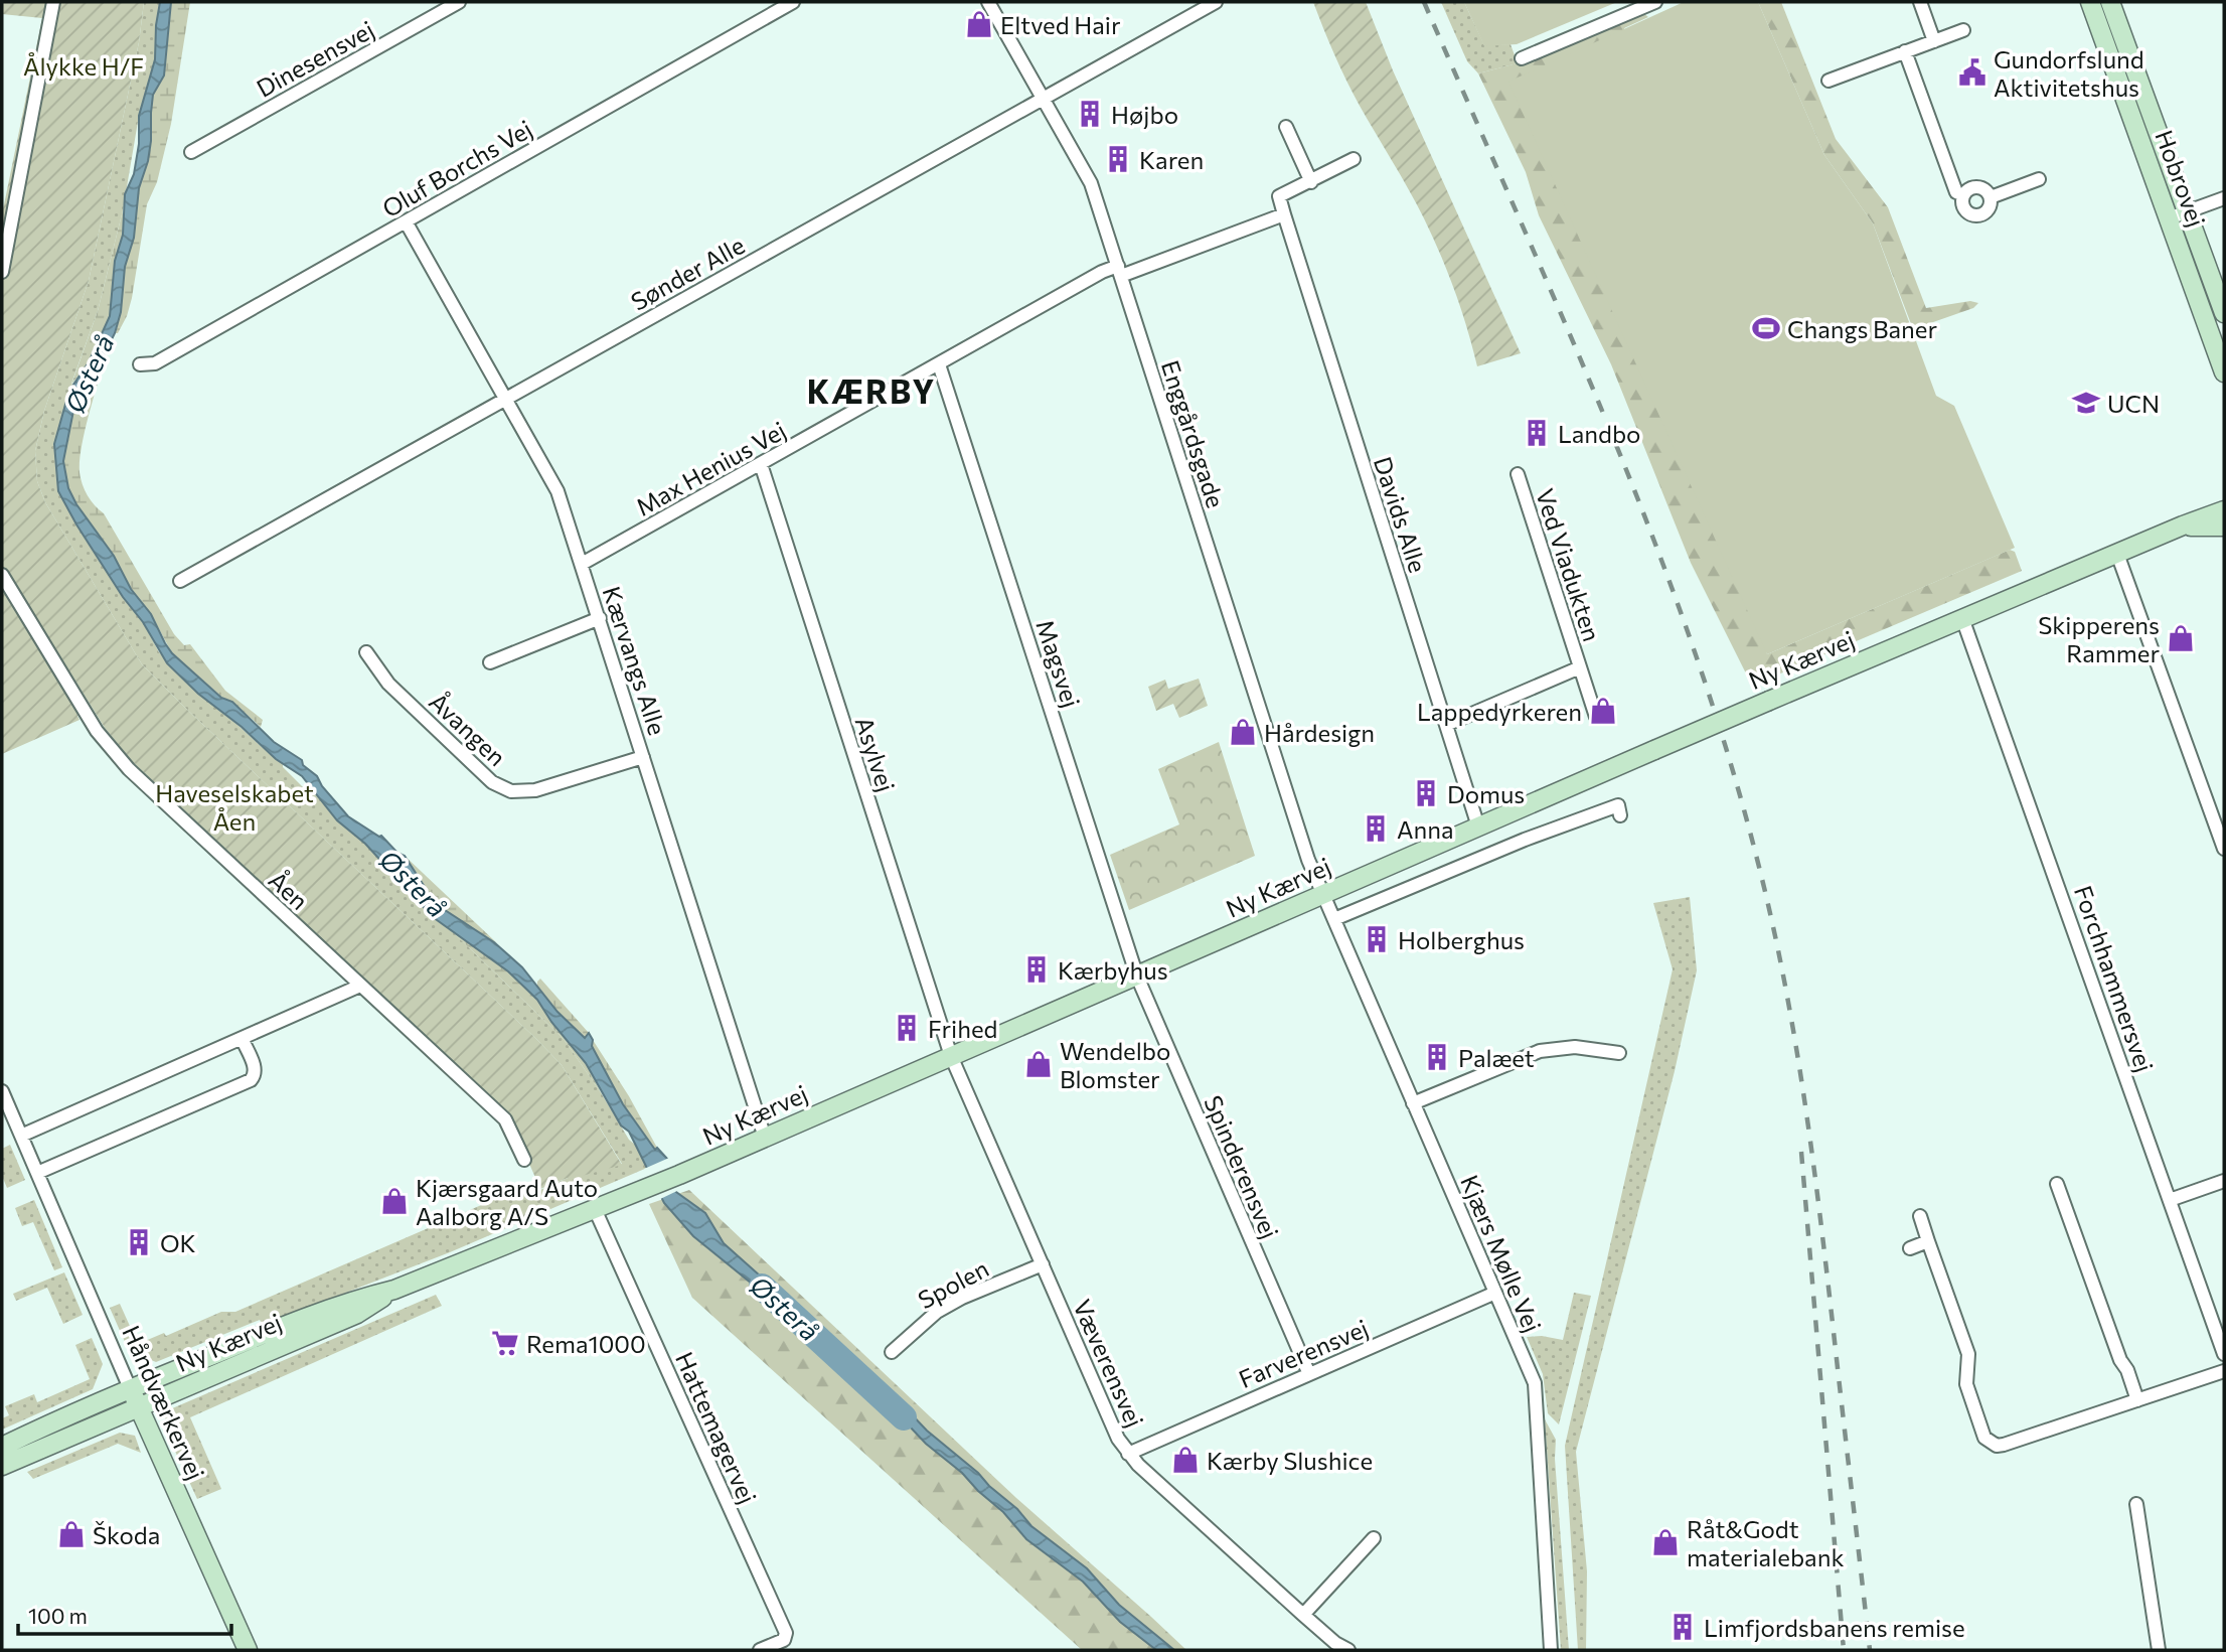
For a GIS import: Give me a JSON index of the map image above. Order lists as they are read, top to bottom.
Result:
{
  "streets": {
    "street": [
      "Dinesensvej",
      "Oluf Borchs Vej",
      "Hobrovej",
      "Sønder Alle",
      "Enggårdsgade",
      "Max Henius Vej",
      "Davids Alle",
      "Ved Viadukten",
      "Ny Kærvej",
      "Kærvangs Alle",
      "Magsvej",
      "Åvangen",
      "Asylvej",
      "Åen",
      "Forchhammersvej",
      "Spinderensvej",
      "Kjærs Mølle Vej",
      "Spolen",
      "Farverensvej",
      "Væverensvej",
      "Håndværkervej",
      "Hattemagervej"
    ]
  },
  "crossings": [
    ["Oluf Borchs Vej", "Kærvangs Alle"],
    ["Sønder Alle", "Enggårdsgade"],
    ["Sønder Alle", "Kærvangs Alle"],
    ["Enggårdsgade", "Max Henius Vej"],
    ["Enggårdsgade", "Ny Kærvej"],
    ["Enggårdsgade", "Kjærs Mølle Vej"],
    ["Max Henius Vej", "Kærvangs Alle"],
    ["Max Henius Vej", "Magsvej"],
    ["Max Henius Vej", "Asylvej"],
    ["Davids Alle", "Ved Viadukten"],
    ["Davids Alle", "Ny Kærvej"],
    ["Ny Kærvej", "Kærvangs Alle"],
    ["Ny Kærvej", "Magsvej"],
    ["Ny Kærvej", "Asylvej"],
    ["Ny Kærvej", "Forchhammersvej"],
    ["Ny Kærvej", "Spinderensvej"],
    ["Ny Kærvej", "Kjærs Mølle Vej"],
    ["Ny Kærvej", "Væverensvej"],
    ["Ny Kærvej", "Håndværkervej"],
    ["Ny Kærvej", "Hattemagervej"],
    ["Kærvangs Alle", "Åvangen"],
    ["Magsvej", "Spinderensvej"],
    ["Asylvej", "Væverensvej"],
    ["Spinderensvej", "Farverensvej"],
    ["Kjærs Mølle Vej", "Farverensvej"],
    ["Spolen", "Væverensvej"],
    ["Farverensvej", "Væverensvej"]
  ],
  "districts": ["KÆRBY"],
  "water": ["Østerå"],
  "parks": ["Ålykke H/F", "Haveselskabet Åen"],
  "places": {
    "shop": [
      "Eltved Hair",
      "Skipperens Rammer",
      "Lappedyrkeren",
      "Hårdesign",
      "Wendelbo Blomster",
      "Kjærsgaard Auto Aalborg A/S",
      "Kærby Slushice",
      "Škoda",
      "Råt&Godt materialebank"
    ],
    "public building": ["Gundorfslund Aktivitetshus"],
    "building": [
      "Højbo",
      "Karen",
      "Landbo",
      "Domus",
      "Anna",
      "Holberghus",
      "Kærbyhus",
      "Frihed",
      "Palæet",
      "OK",
      "Limfjordsbanens remise"
    ],
    "sports": ["Changs Baner"],
    "school or university": ["UCN"],
    "supermarket": ["Rema1000"]
  },
  "scale_bar": "100 m"
}
